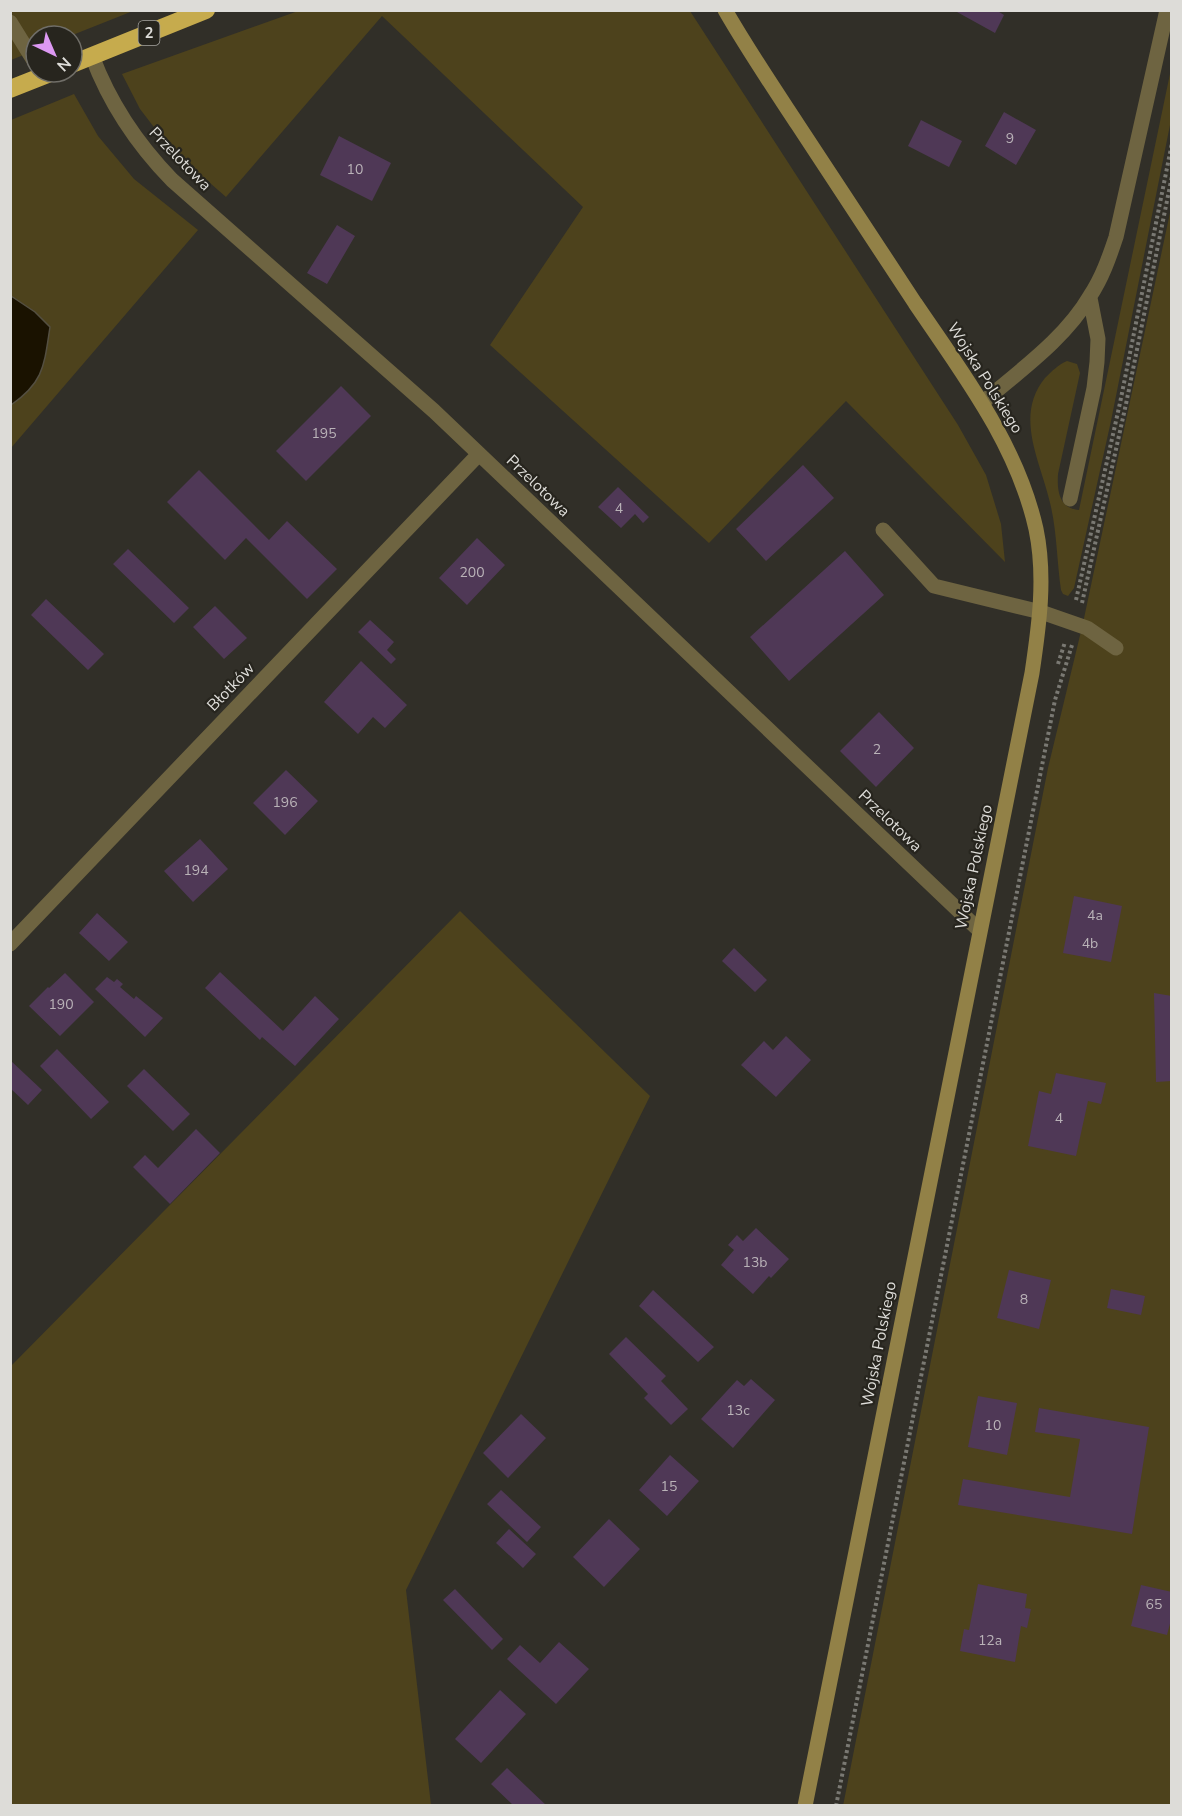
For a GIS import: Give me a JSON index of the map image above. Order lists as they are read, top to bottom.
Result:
{
  "streets": {
    "highway": ["2"],
    "street": ["Przelotowa", "Wojska Polskiego", "Błotków"]
  },
  "crossings": [
    ["2", "Przelotowa"],
    ["Przelotowa", "Wojska Polskiego"],
    ["Przelotowa", "Błotków"]
  ],
  "house_numbers": [
    "9",
    "10",
    "195",
    "4",
    "200",
    "2",
    "196",
    "194",
    "4a",
    "4b",
    "190",
    "4",
    "13b",
    "8",
    "13c",
    "10",
    "15",
    "65",
    "12a"
  ],
  "north": "bottom right"
}
